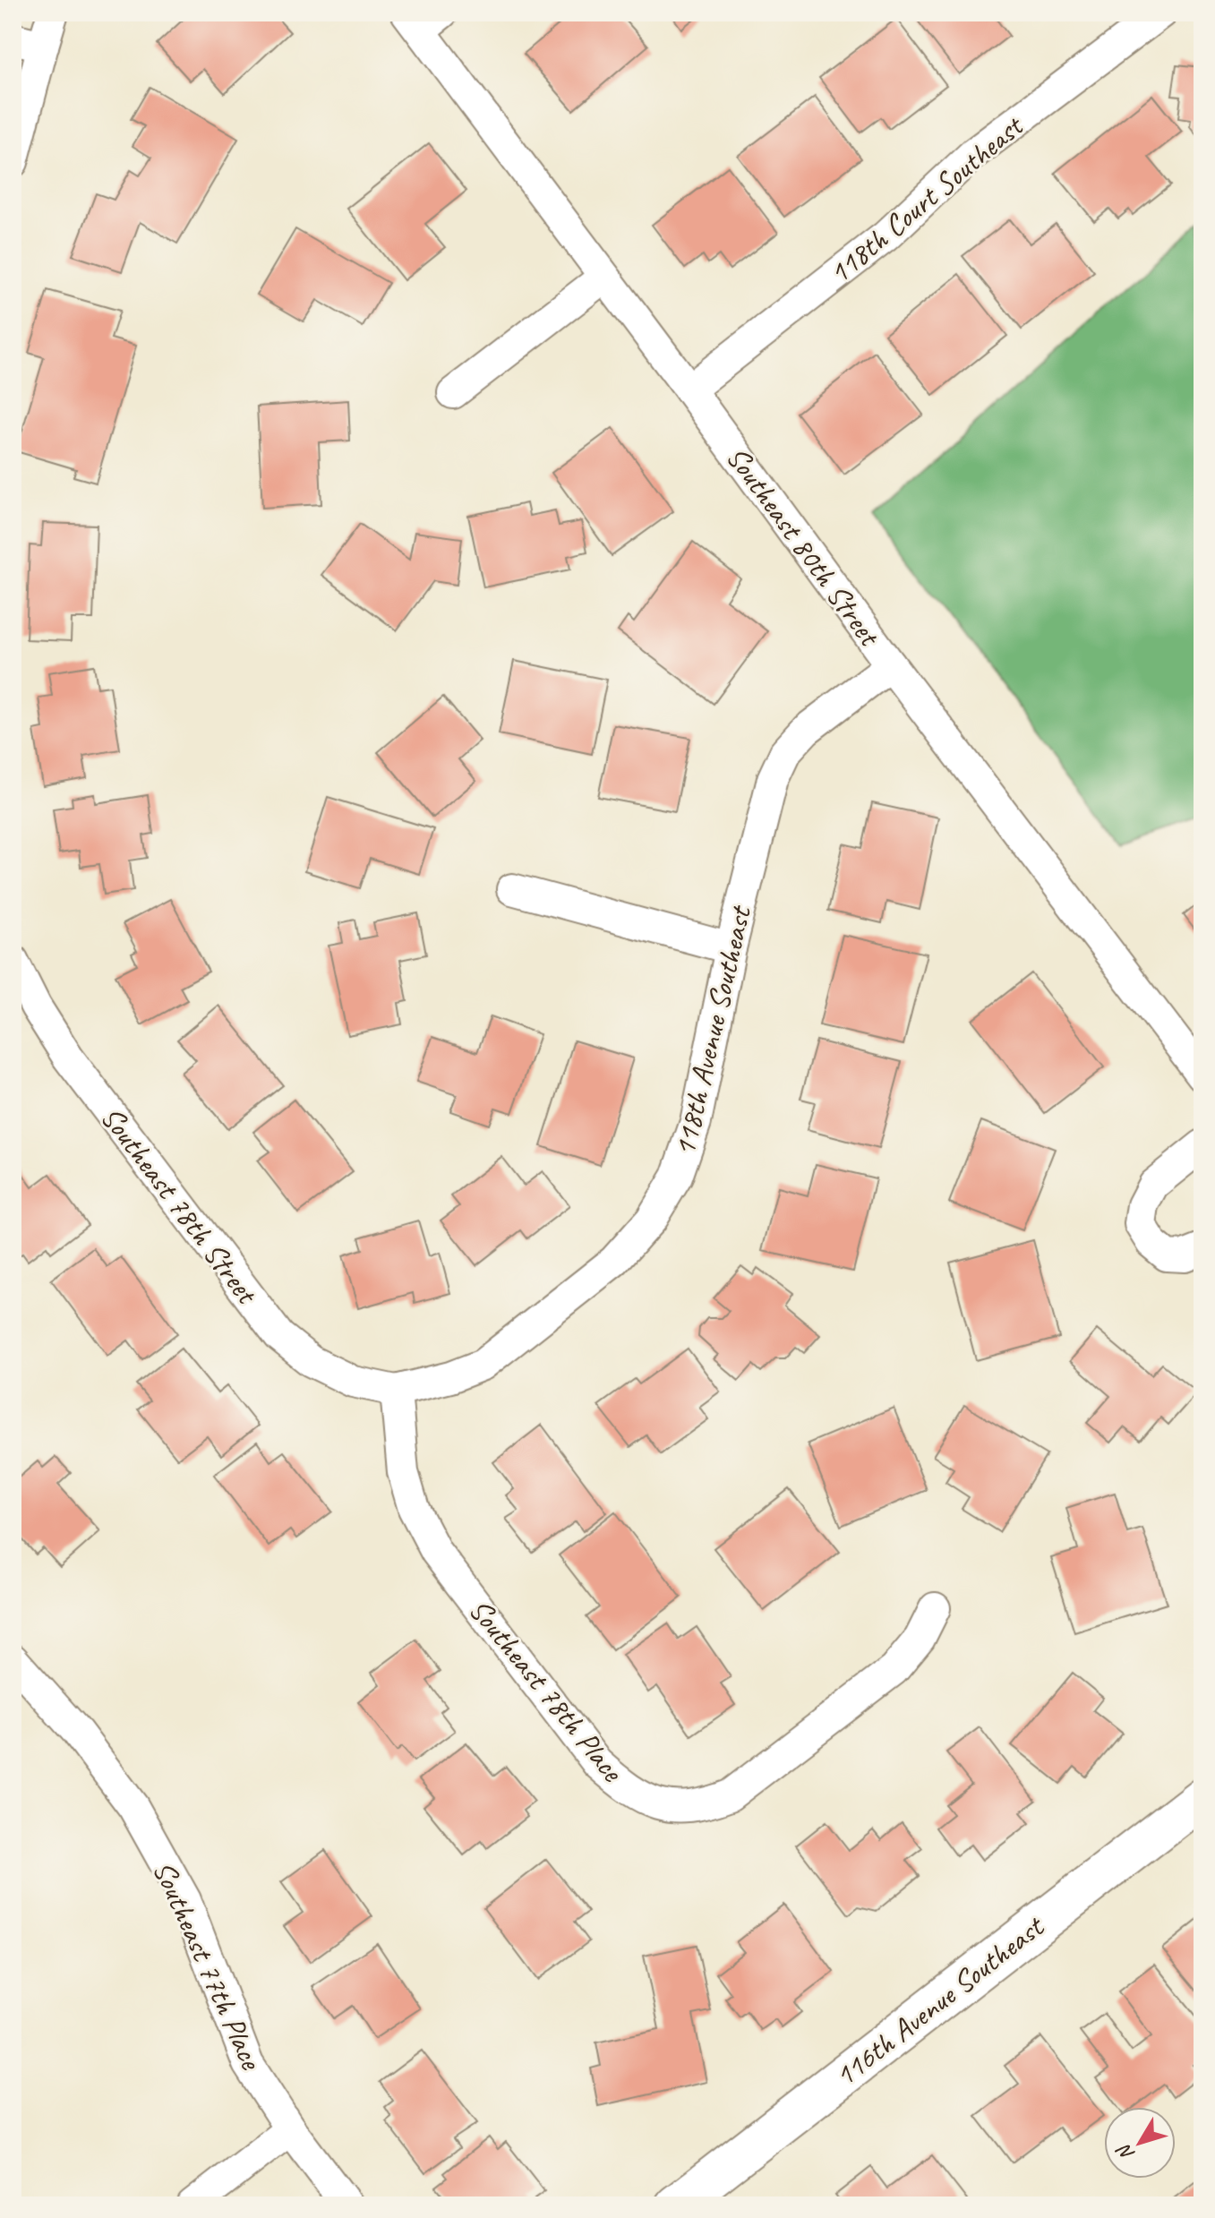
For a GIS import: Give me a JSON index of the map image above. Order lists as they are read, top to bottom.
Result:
{
  "streets": {
    "street": [
      "118th Court Southeast",
      "Southeast 80th Street",
      "118th Avenue Southeast",
      "Southeast 78th Street",
      "Southeast 78th Place",
      "Southeast 77th Place",
      "116th Avenue Southeast"
    ]
  },
  "crossings": [
    ["118th Court Southeast", "Southeast 80th Street"],
    ["Southeast 80th Street", "118th Avenue Southeast"],
    ["118th Avenue Southeast", "Southeast 78th Street"],
    ["118th Avenue Southeast", "Southeast 78th Place"],
    ["Southeast 78th Street", "Southeast 78th Place"]
  ],
  "north": "bottom left"
}
